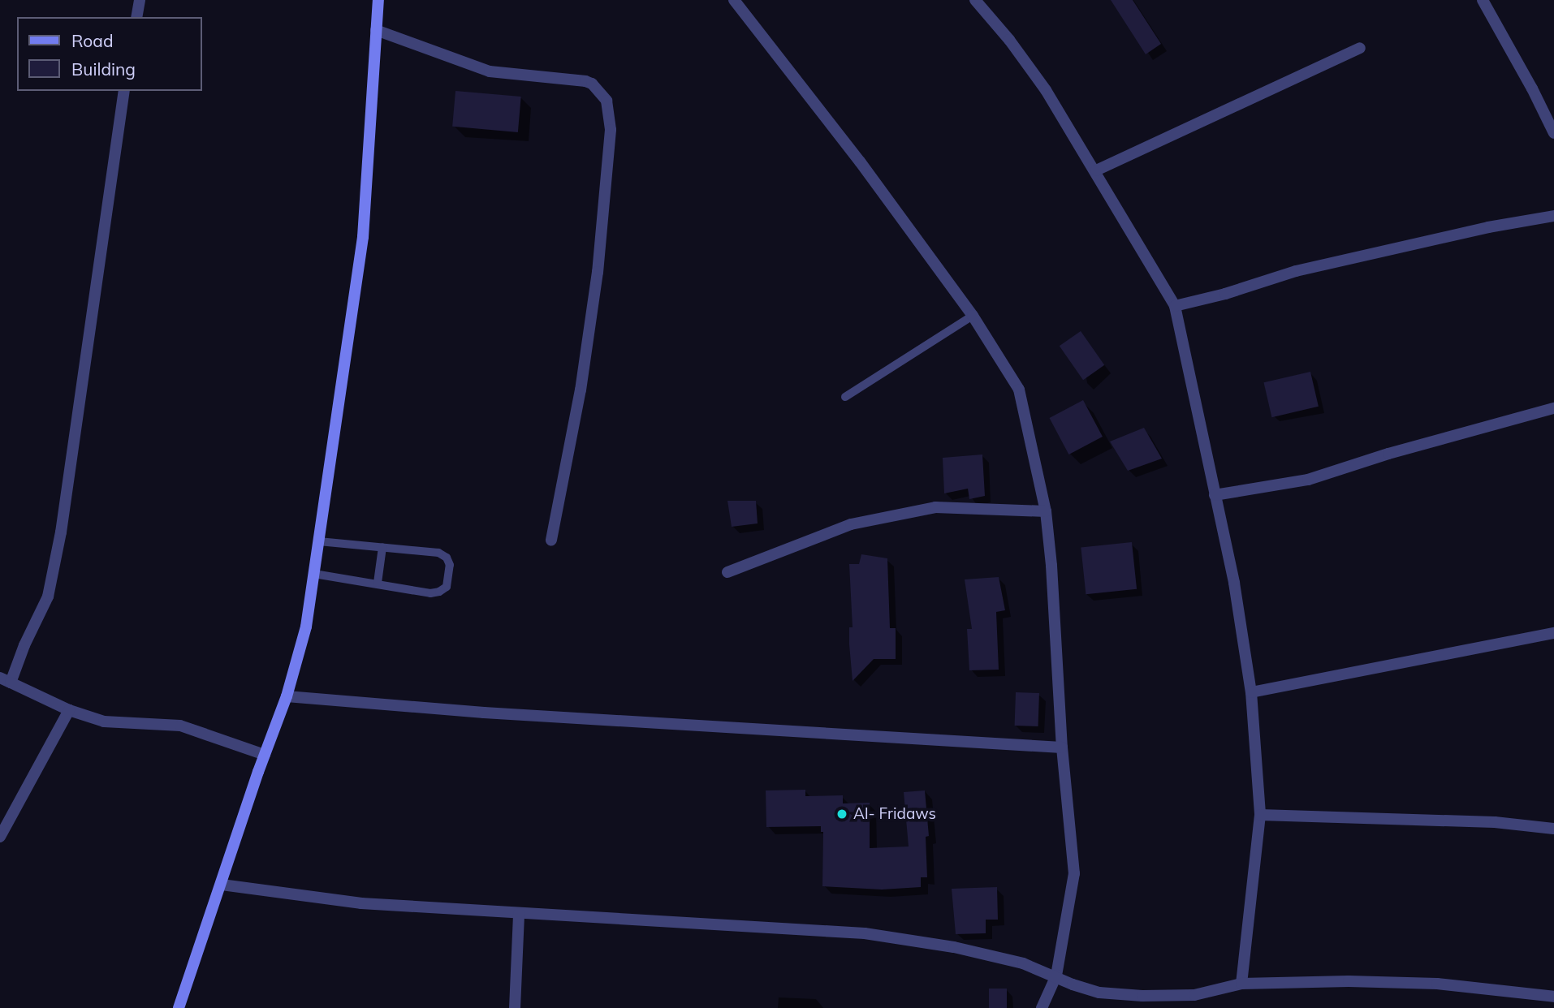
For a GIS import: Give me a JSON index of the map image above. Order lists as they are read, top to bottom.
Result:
{
  "places": ["Al- Fridaws"],
  "legend": ["Road", "Building"]
}
